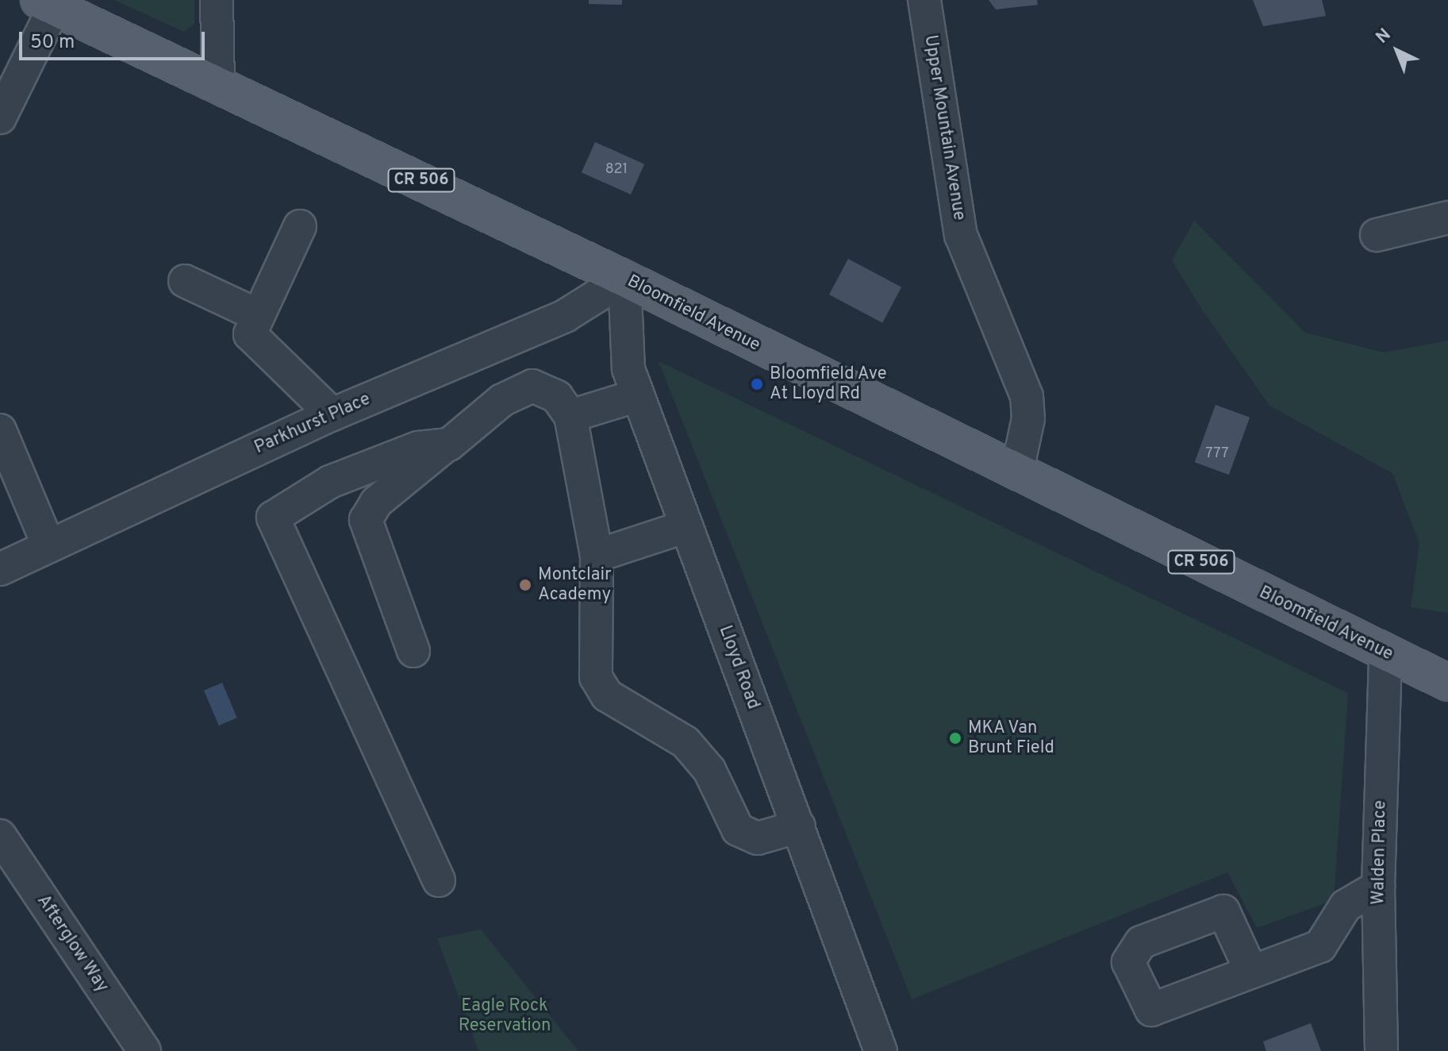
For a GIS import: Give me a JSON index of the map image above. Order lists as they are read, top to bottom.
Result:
{
  "streets": {
    "main road": ["CR 506", "Bloomfield Avenue"],
    "street": [
      "Upper Mountain Avenue",
      "Parkhurst Place",
      "Lloyd Road",
      "Walden Place",
      "Afterglow Way"
    ]
  },
  "crossings": [
    ["Upper Mountain Avenue", "Bloomfield Avenue"],
    ["Bloomfield Avenue", "Parkhurst Place"],
    ["Bloomfield Avenue", "Lloyd Road"],
    ["Bloomfield Avenue", "Walden Place"],
    ["Parkhurst Place", "Lloyd Road"]
  ],
  "parks": ["Eagle Rock Reservation"],
  "places": ["Bloomfield Ave At Lloyd Rd", "Montclair Academy", "MKA Van Brunt Field"],
  "house_numbers": ["821", "777"],
  "scale_bar": "50 m",
  "north": "top left"
}
